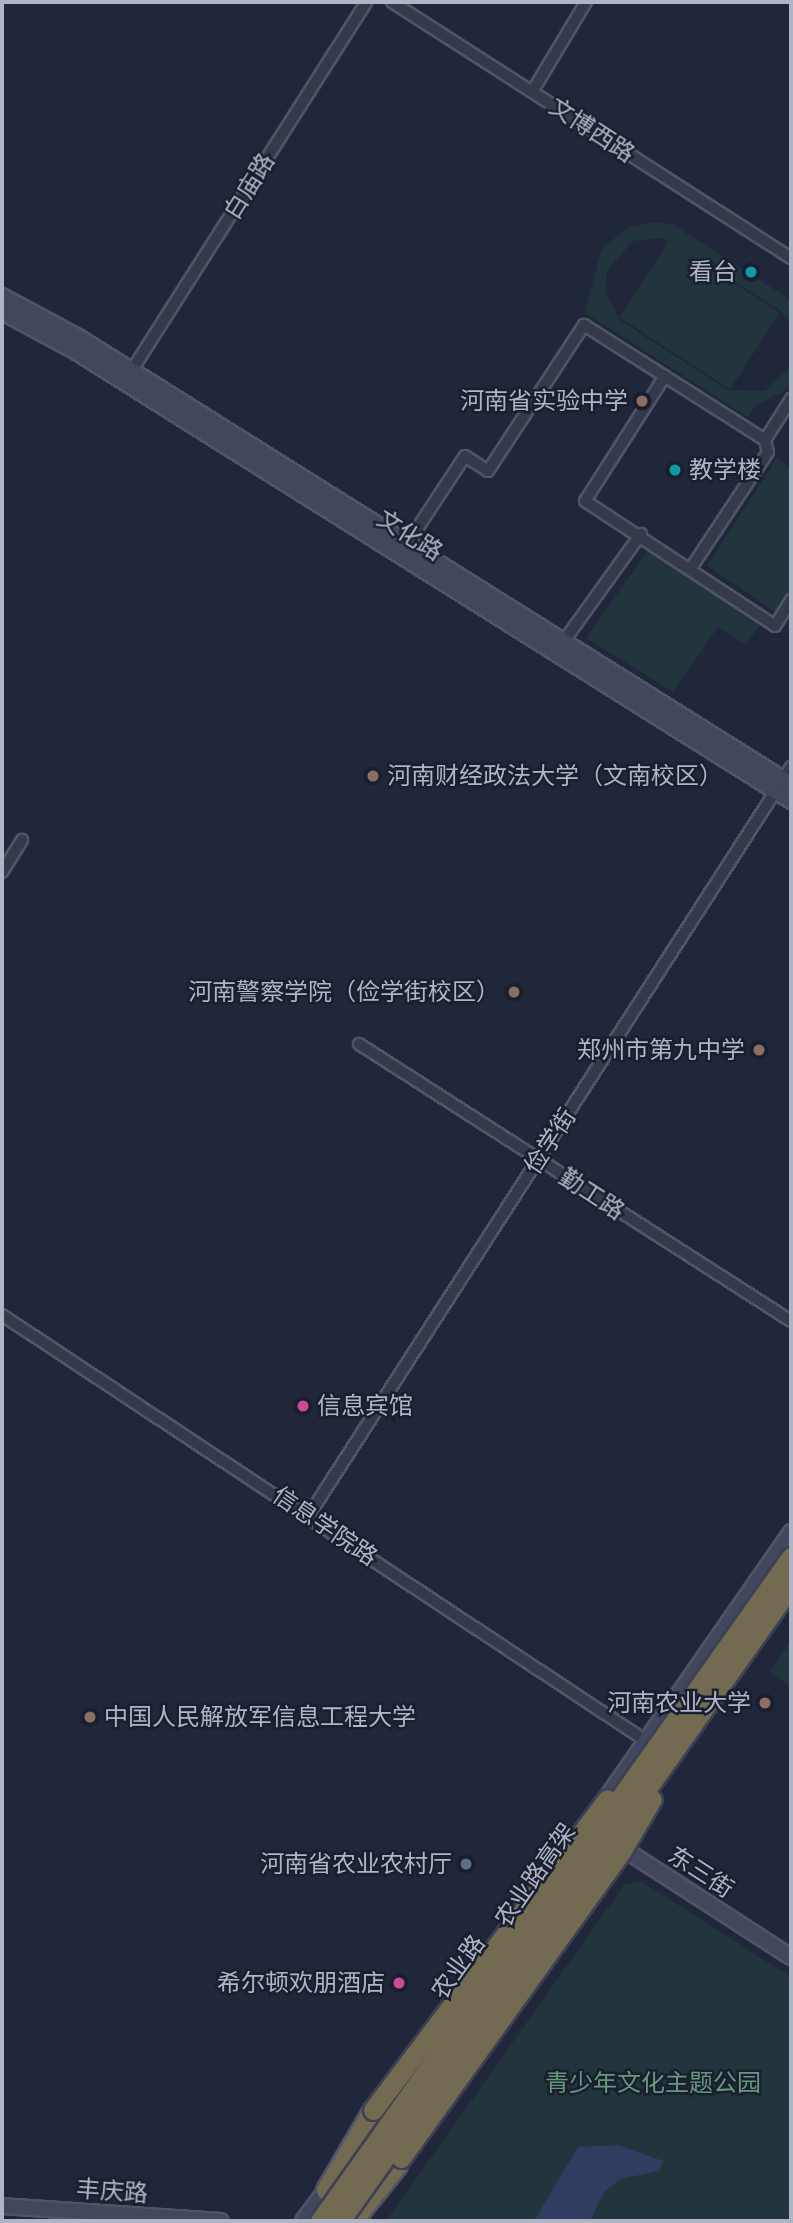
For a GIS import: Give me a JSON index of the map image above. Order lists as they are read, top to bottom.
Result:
{
  "streets": {
    "highway": ["农业路高架"],
    "street": [
      "文博西路",
      "白庙路",
      "文化路",
      "俭学街",
      "勤工路",
      "信息学院路",
      "东三街",
      "农业路",
      "丰庆路"
    ]
  },
  "crossings": [
    ["白庙路", "文化路"],
    ["文化路", "俭学街"],
    ["俭学街", "勤工路"],
    ["俭学街", "信息学院路"],
    ["信息学院路", "农业路高架"],
    ["信息学院路", "农业路"],
    ["东三街", "农业路"],
    ["农业路高架", "农业路"]
  ],
  "parks": ["青少年文化主题公园"],
  "places": [
    "看台",
    "河南省实验中学",
    "教学楼",
    "河南财经政法大学（文南校区）",
    "河南警察学院（俭学街校区）",
    "郑州市第九中学",
    "信息宾馆",
    "河南农业大学",
    "中国人民解放军信息工程大学",
    "河南省农业农村厅",
    "希尔顿欢朋酒店"
  ]
}
